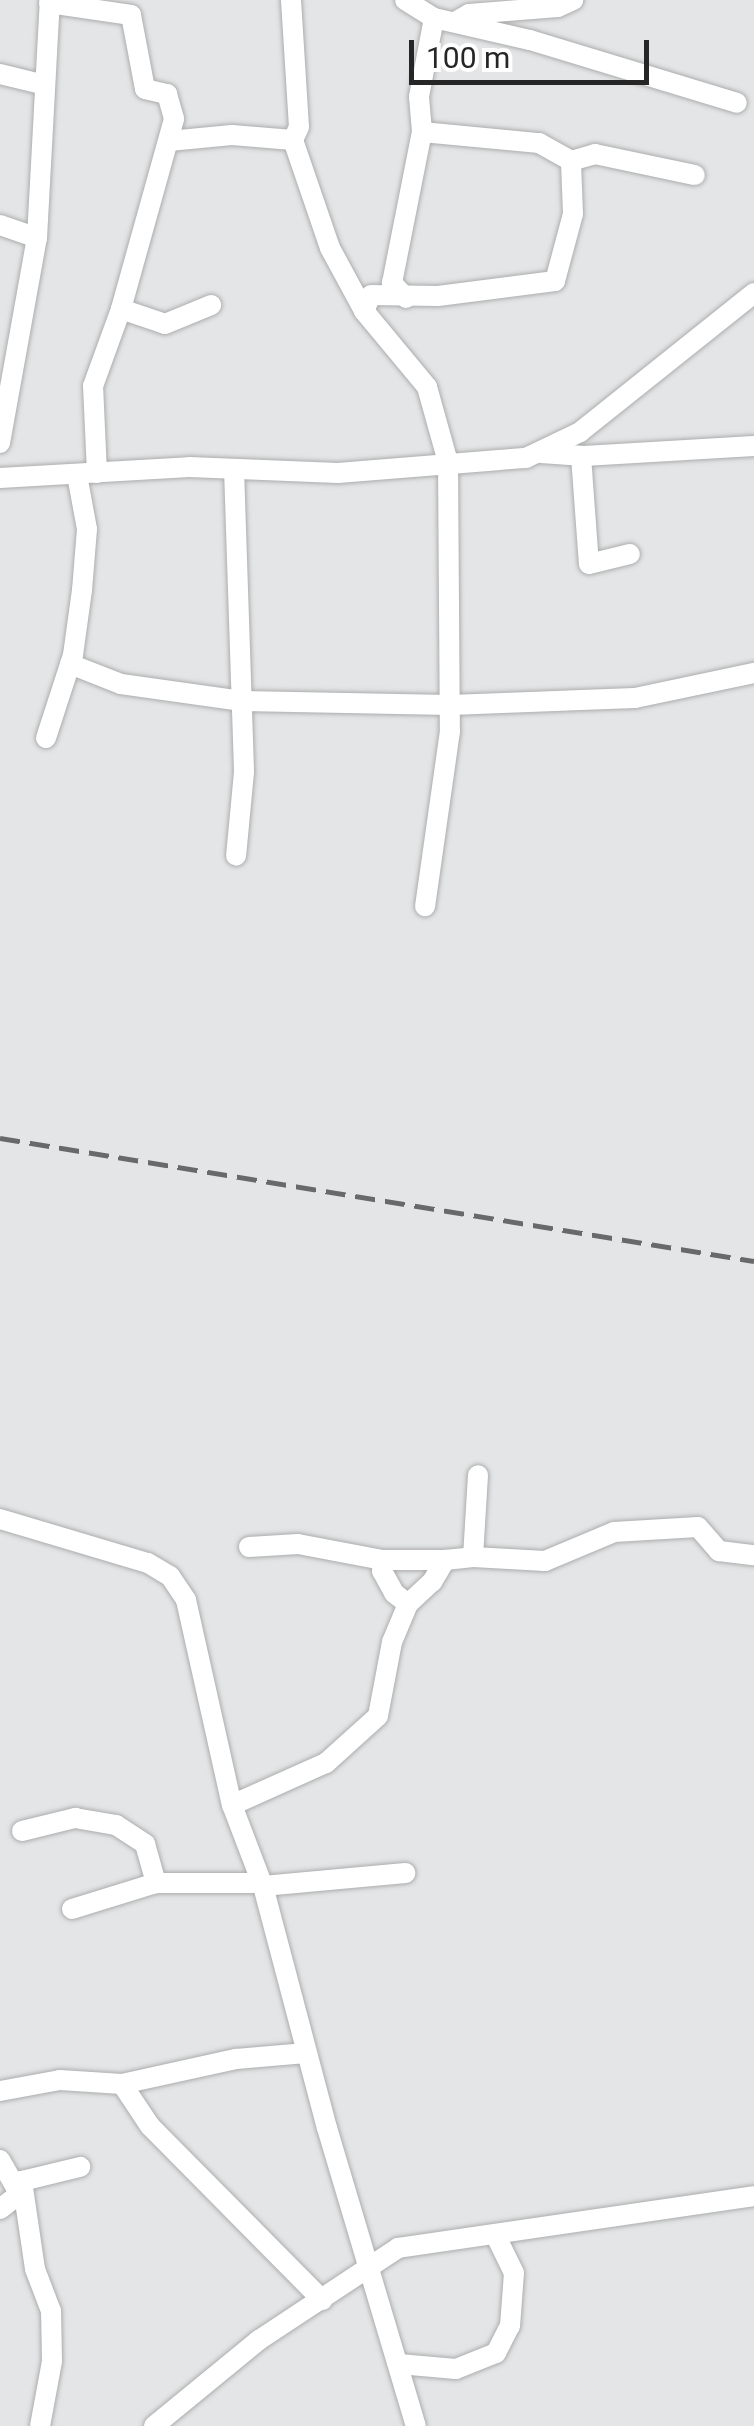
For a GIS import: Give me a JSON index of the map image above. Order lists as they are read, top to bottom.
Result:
{
  "scale_bar": "100 m"
}
